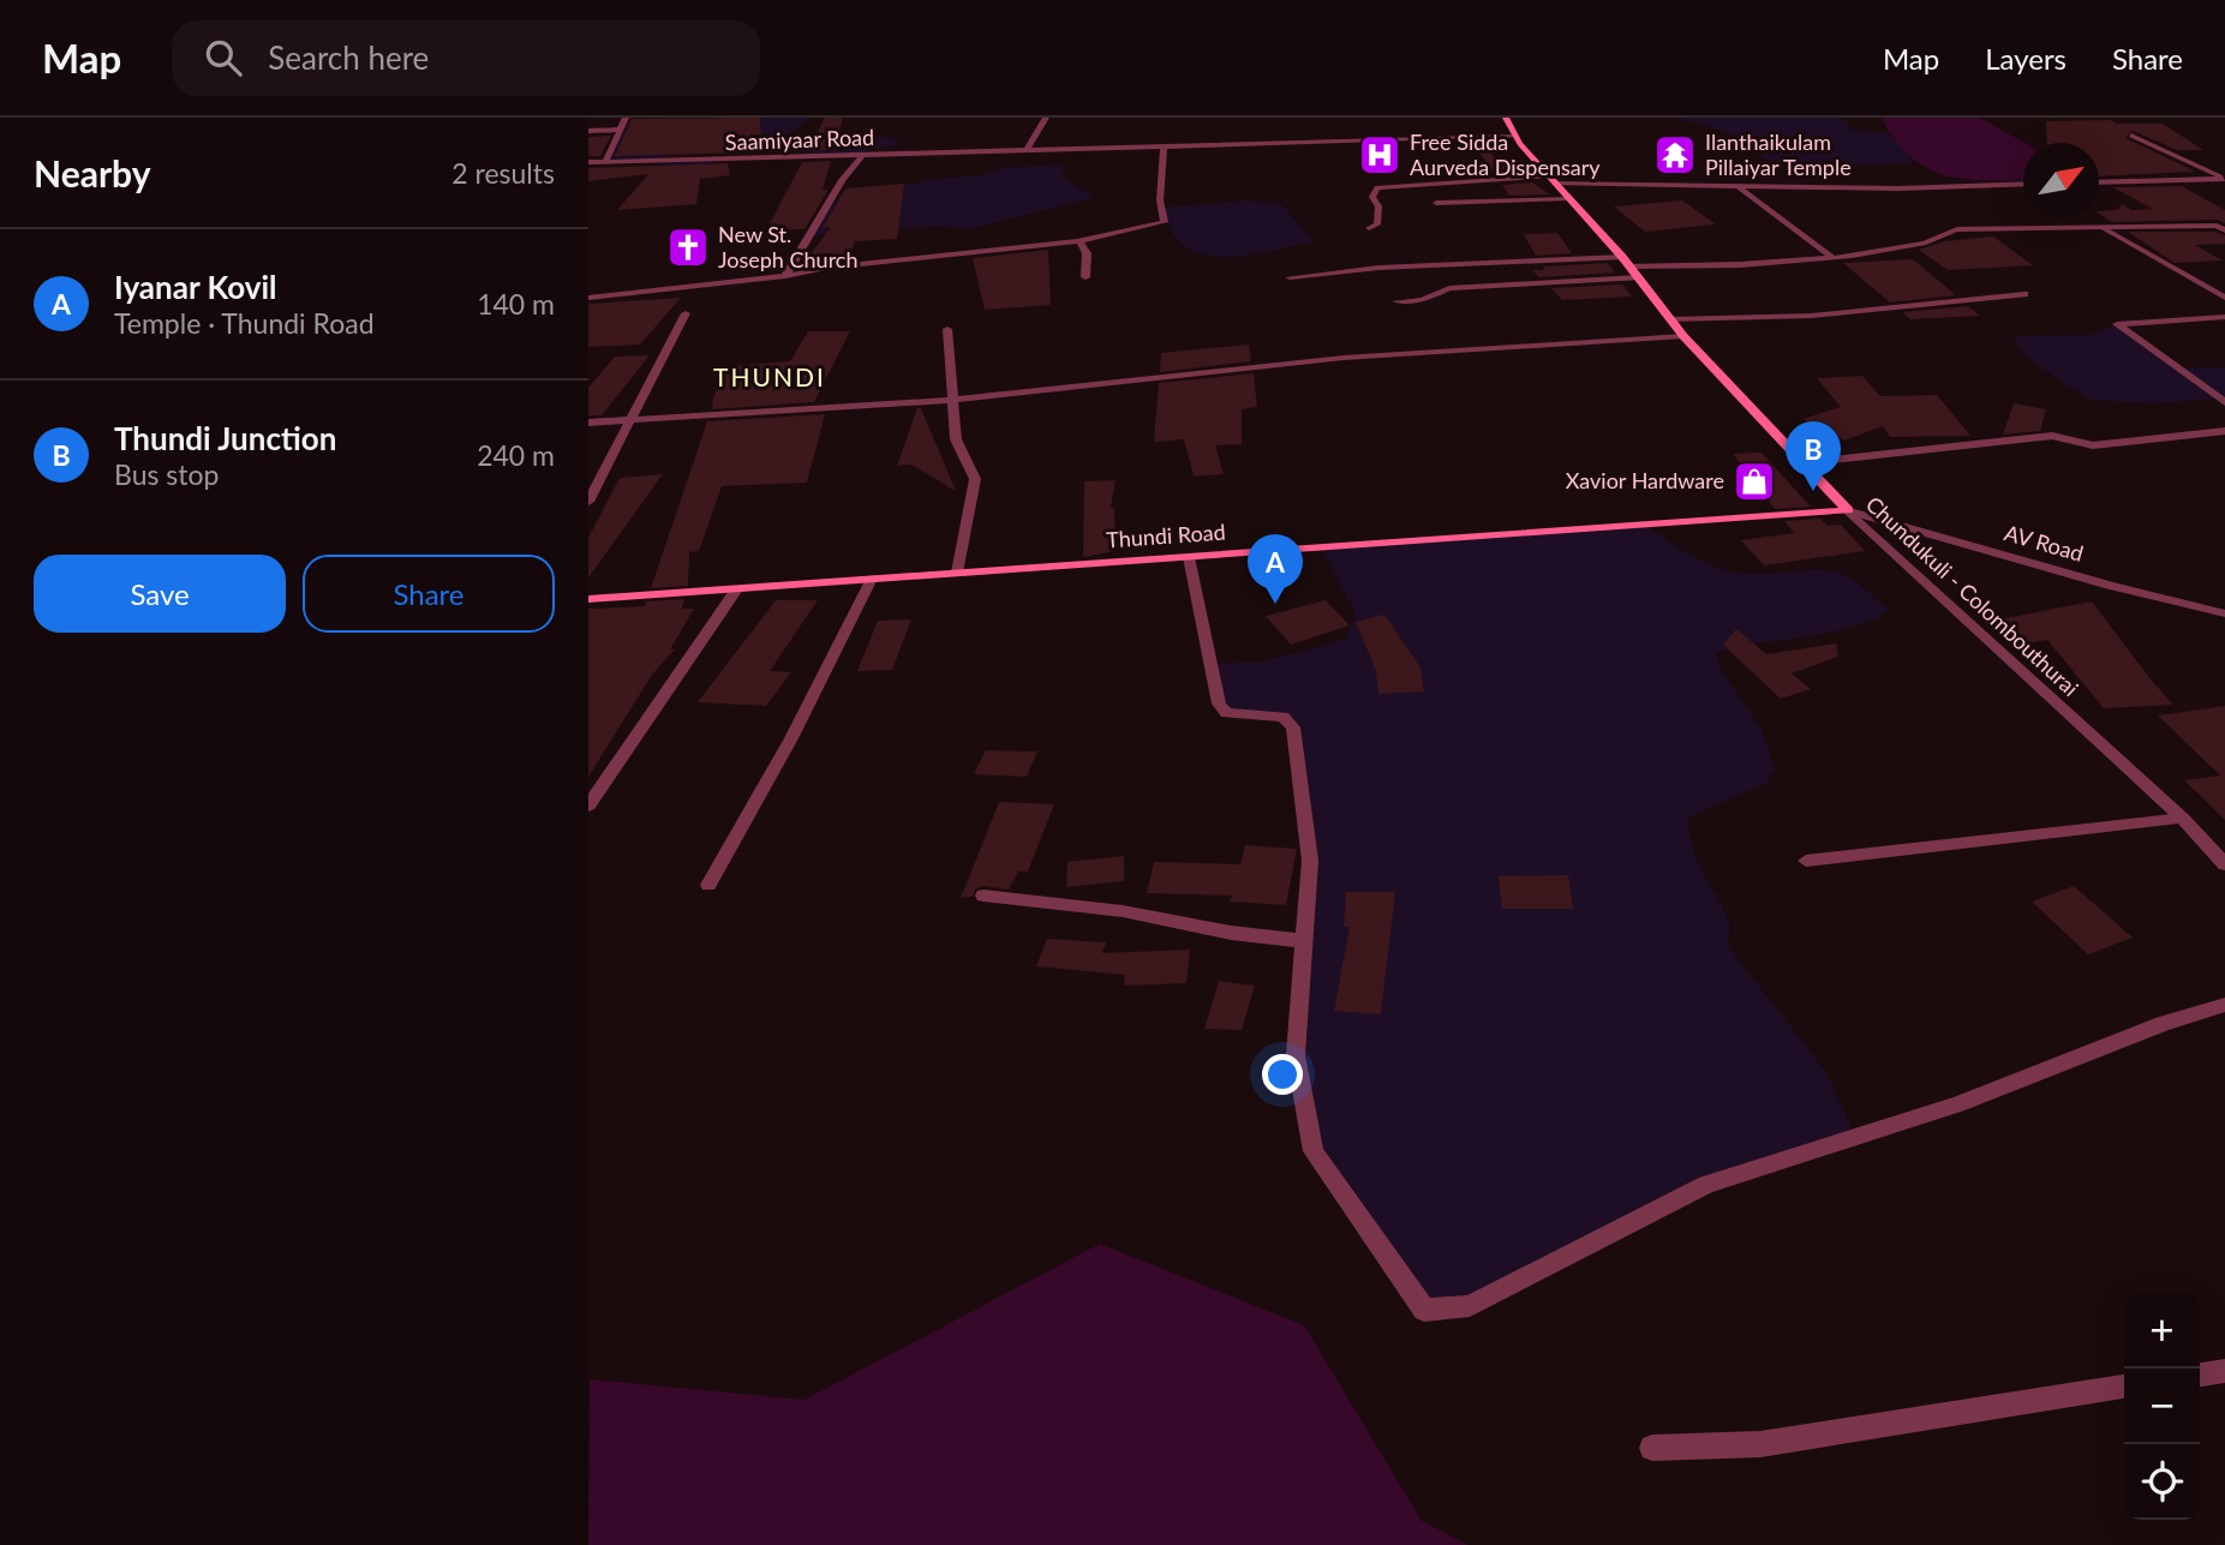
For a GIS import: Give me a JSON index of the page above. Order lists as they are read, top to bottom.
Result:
{
  "streets": {
    "main road": ["Thundi Road", "Chundukuli - Colombouthurai"],
    "street": ["Saamiyaar Road", "AV Road"]
  },
  "crossings": [
    ["Saamiyaar Road", "Chundukuli - Colombouthurai"],
    ["Thundi Road", "AV Road"],
    ["Thundi Road", "Chundukuli - Colombouthurai"],
    ["AV Road", "Chundukuli - Colombouthurai"]
  ],
  "districts": ["THUNDI"],
  "places": {
    "hospital": ["Free Sidda Aurveda Dispensary"],
    "temple": ["Ilanthaikulam Pillaiyar Temple"],
    "church": ["New St. Joseph Church"],
    "shop": ["Xavior Hardware"]
  },
  "north": "top right",
  "page": {
    "header": "Map",
    "search": "Search here",
    "nav": ["Map", "Layers", "Share"],
    "heading": ["Nearby", "2 results"],
    "list": [
      {
        "mark": "A",
        "name": "Iyanar Kovil",
        "note": "Temple · Thundi Road",
        "value": "140 m"
      },
      {
        "mark": "B",
        "name": "Thundi Junction",
        "note": "Bus stop",
        "value": "240 m"
      }
    ],
    "pins": ["B", "A"],
    "buttons": ["Save", "Share"],
    "map_buttons": ["+", "−"]
  }
}
